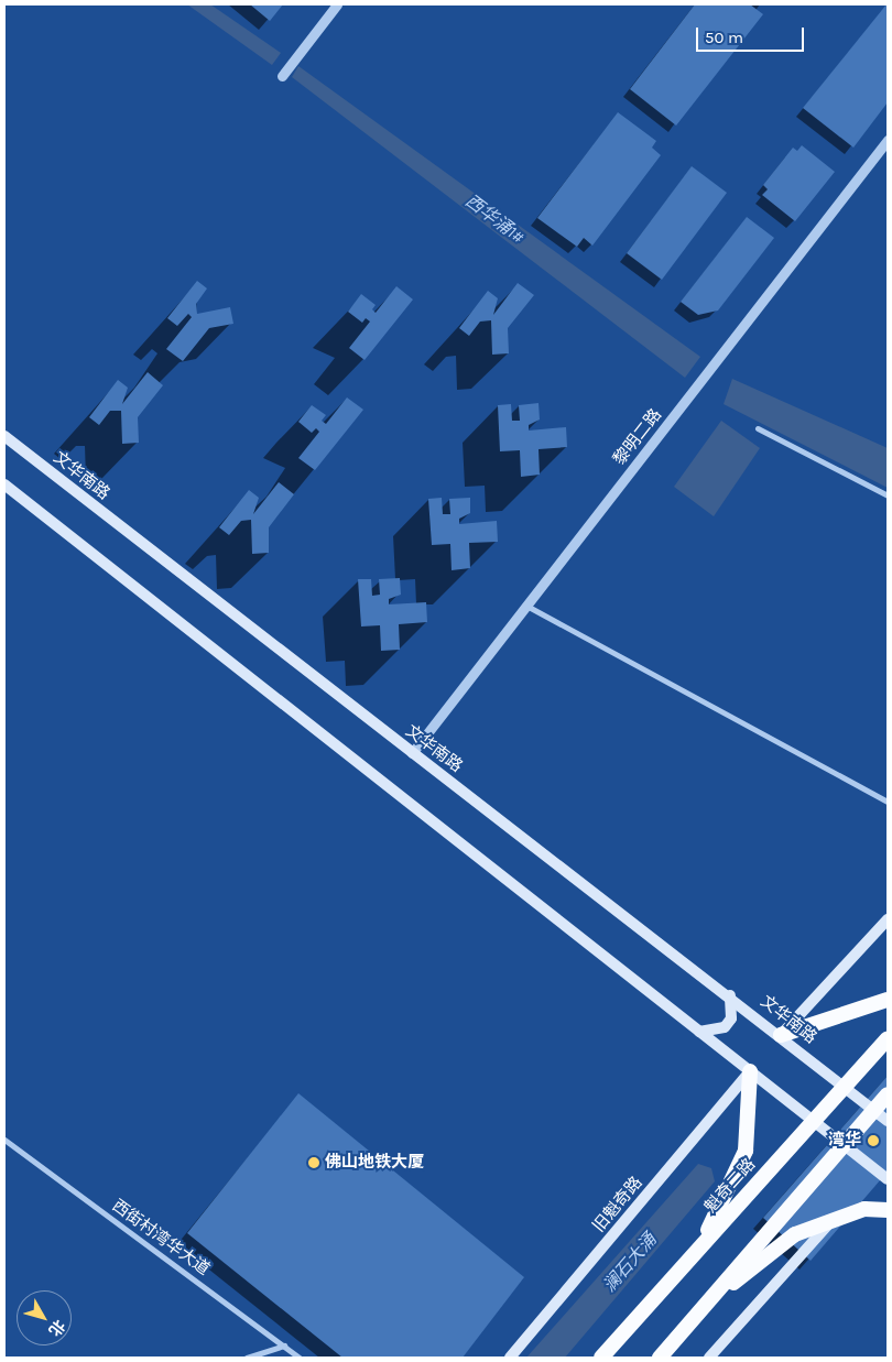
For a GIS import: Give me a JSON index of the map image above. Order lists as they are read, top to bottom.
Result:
{
  "streets": {
    "highway": ["魁奇二路"],
    "main road": ["文华南路", "旧魁奇路"],
    "street": ["黎明二路", "西街村湾华大道"]
  },
  "crossings": [
    ["黎明二路", "文华南路"],
    ["文华南路", "魁奇二路"]
  ],
  "water": ["西华涌1#", "澜石大涌"],
  "places": ["湾华", "佛山地铁大厦"],
  "scale_bar": "50 m",
  "north": "bottom right"
}
